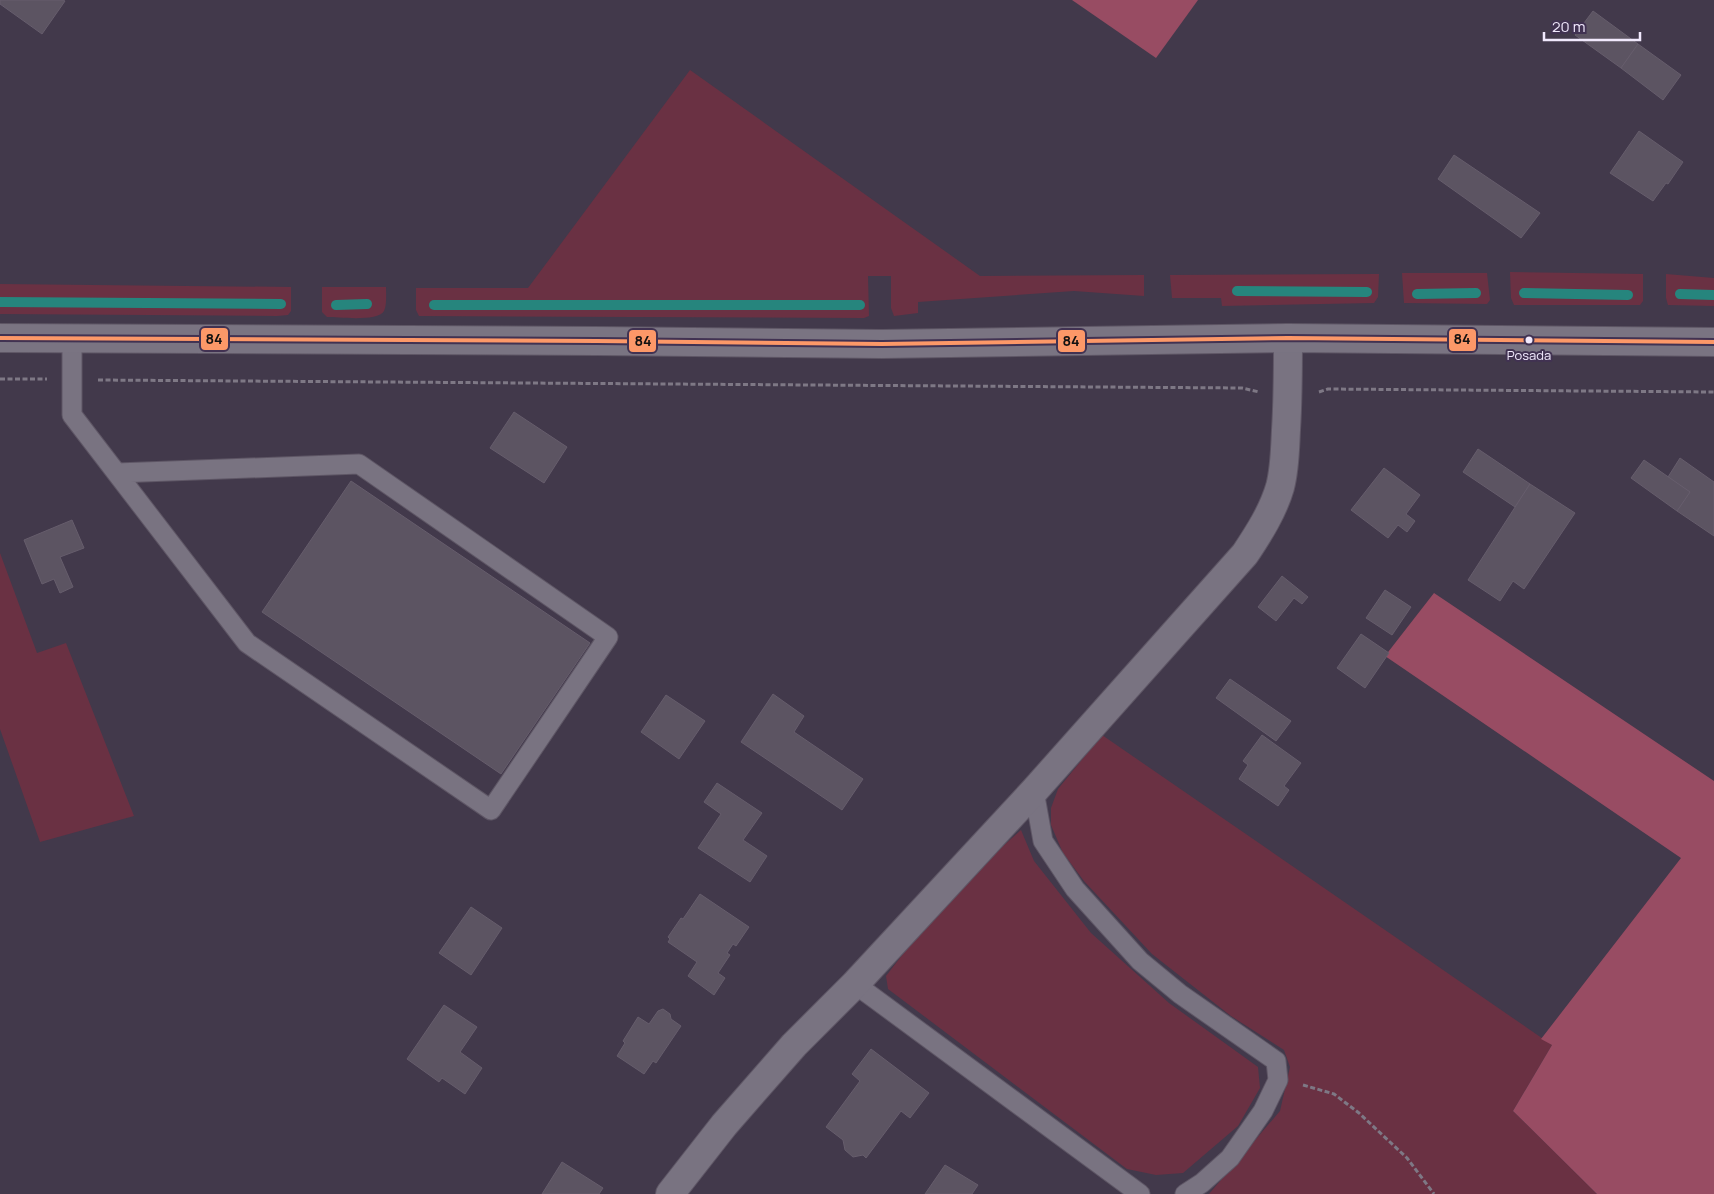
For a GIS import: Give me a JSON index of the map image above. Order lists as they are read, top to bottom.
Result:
{
  "places": ["Posada"],
  "lines": ["transit line 84"],
  "scale_bar": "20 m"
}
